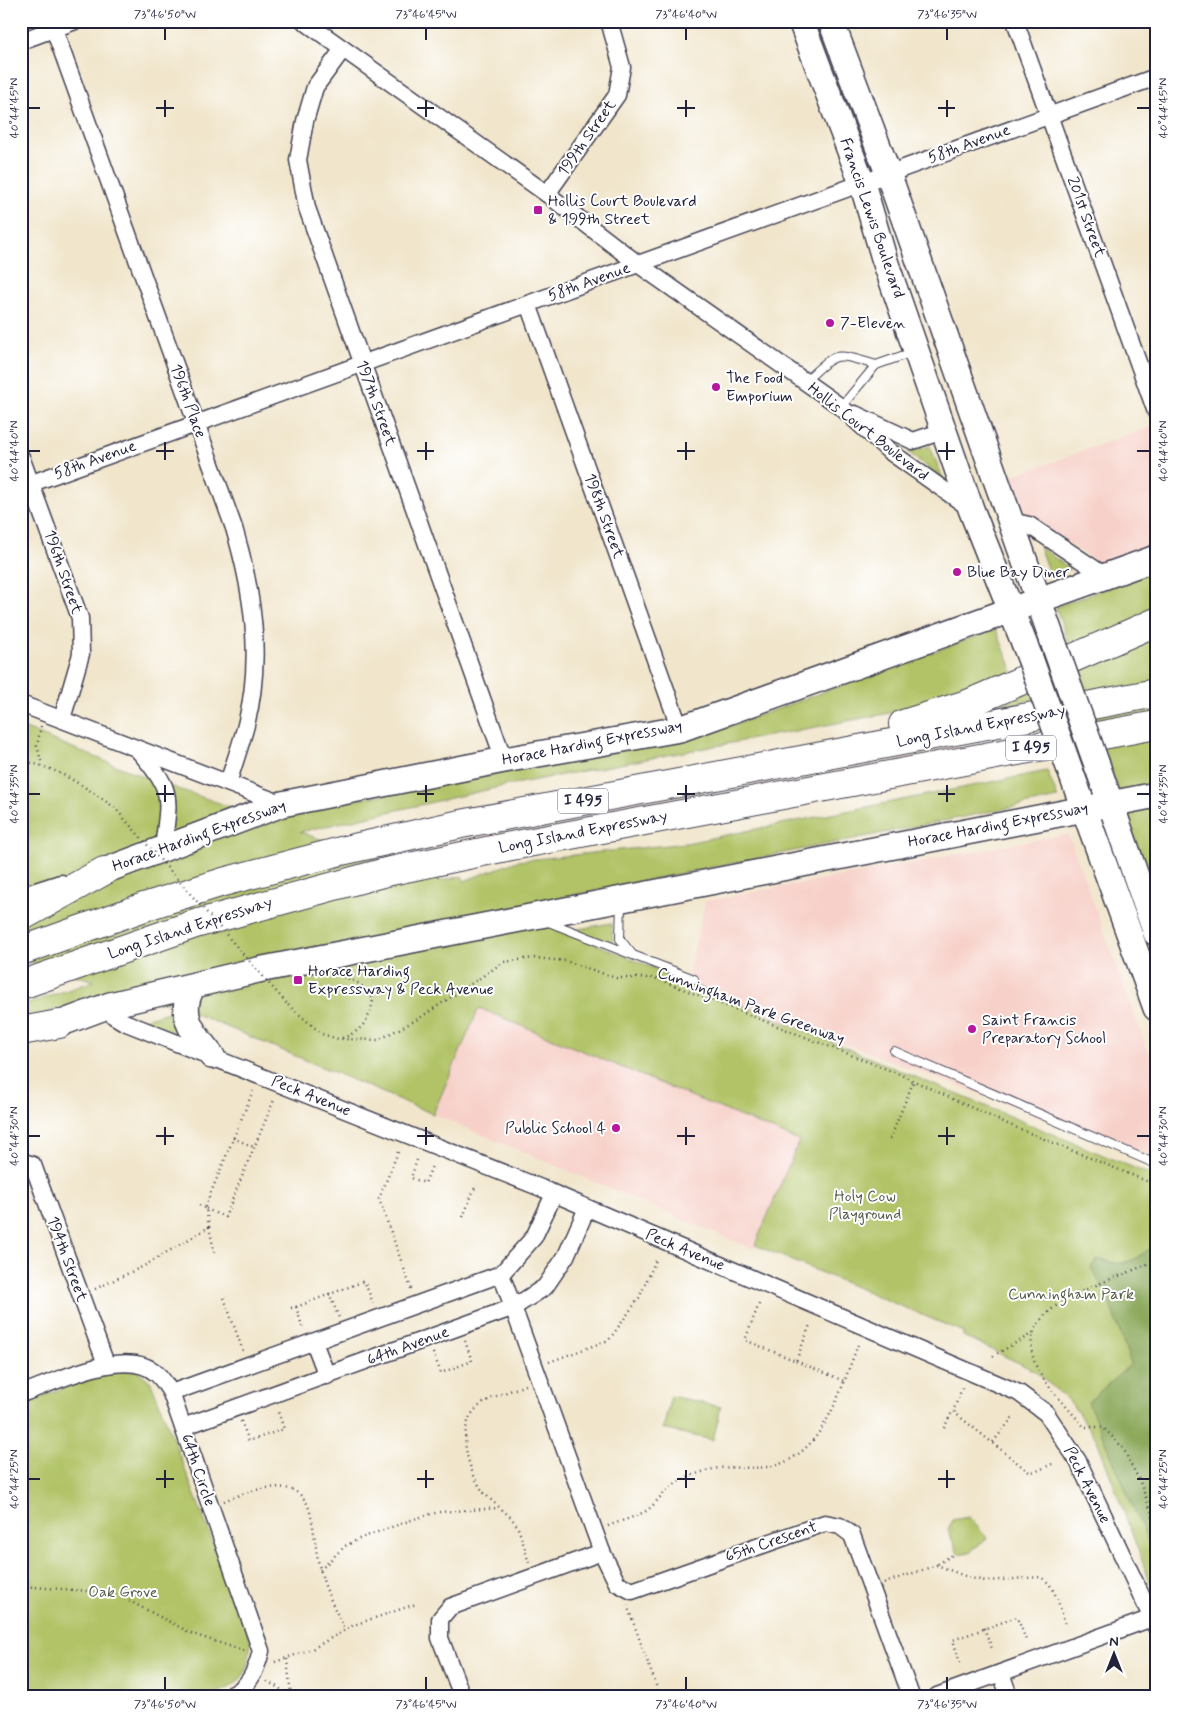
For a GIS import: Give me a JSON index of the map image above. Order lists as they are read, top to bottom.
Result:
{
  "streets": {
    "highway": ["Long Island Expressway", "I 495"],
    "main road": ["Francis Lewis Boulevard", "Horace Harding Expressway"],
    "street": [
      "199th Street",
      "58th Avenue",
      "201st Street",
      "196th Place",
      "197th Street",
      "Hollis Court Boulevard",
      "198th Street",
      "196th Street",
      "Peck Avenue",
      "194th Street",
      "64th Avenue",
      "64th Circle",
      "65th Crescent"
    ],
    "path": ["Cunningham Park Greenway"]
  },
  "crossings": [
    ["199th Street", "Hollis Court Boulevard"],
    ["58th Avenue", "201st Street"],
    ["58th Avenue", "Francis Lewis Boulevard"],
    ["58th Avenue", "196th Place"],
    ["58th Avenue", "197th Street"],
    ["58th Avenue", "Hollis Court Boulevard"],
    ["58th Avenue", "198th Street"],
    ["58th Avenue", "196th Street"],
    ["Francis Lewis Boulevard", "Hollis Court Boulevard"],
    ["Francis Lewis Boulevard", "Horace Harding Expressway"],
    ["197th Street", "Hollis Court Boulevard"],
    ["197th Street", "Horace Harding Expressway"],
    ["198th Street", "Horace Harding Expressway"],
    ["Horace Harding Expressway", "Peck Avenue"],
    ["Peck Avenue", "64th Avenue"],
    ["194th Street", "64th Circle"],
    ["64th Avenue", "64th Circle"],
    ["64th Avenue", "65th Crescent"]
  ],
  "parks": ["Holy Cow Playground", "Cunningham Park", "Oak Grove"],
  "places": {
    "transit": ["Hollis Court Boulevard & 199th Street", "Horace Harding Expressway & Peck Avenue"],
    "other": [
      "7-Eleven",
      "The Food Emporium",
      "Blue Bay Diner",
      "Saint Francis Preparatory School",
      "Public School 4"
    ]
  },
  "north": "top",
  "coordinates": [
    "73°46'50\"W",
    "73°46'45\"W",
    "73°46'40\"W",
    "73°46'35\"W",
    "40°44'45\"N",
    "40°44'40\"N",
    "40°44'35\"N",
    "40°44'30\"N",
    "40°44'25\"N"
  ]
}
